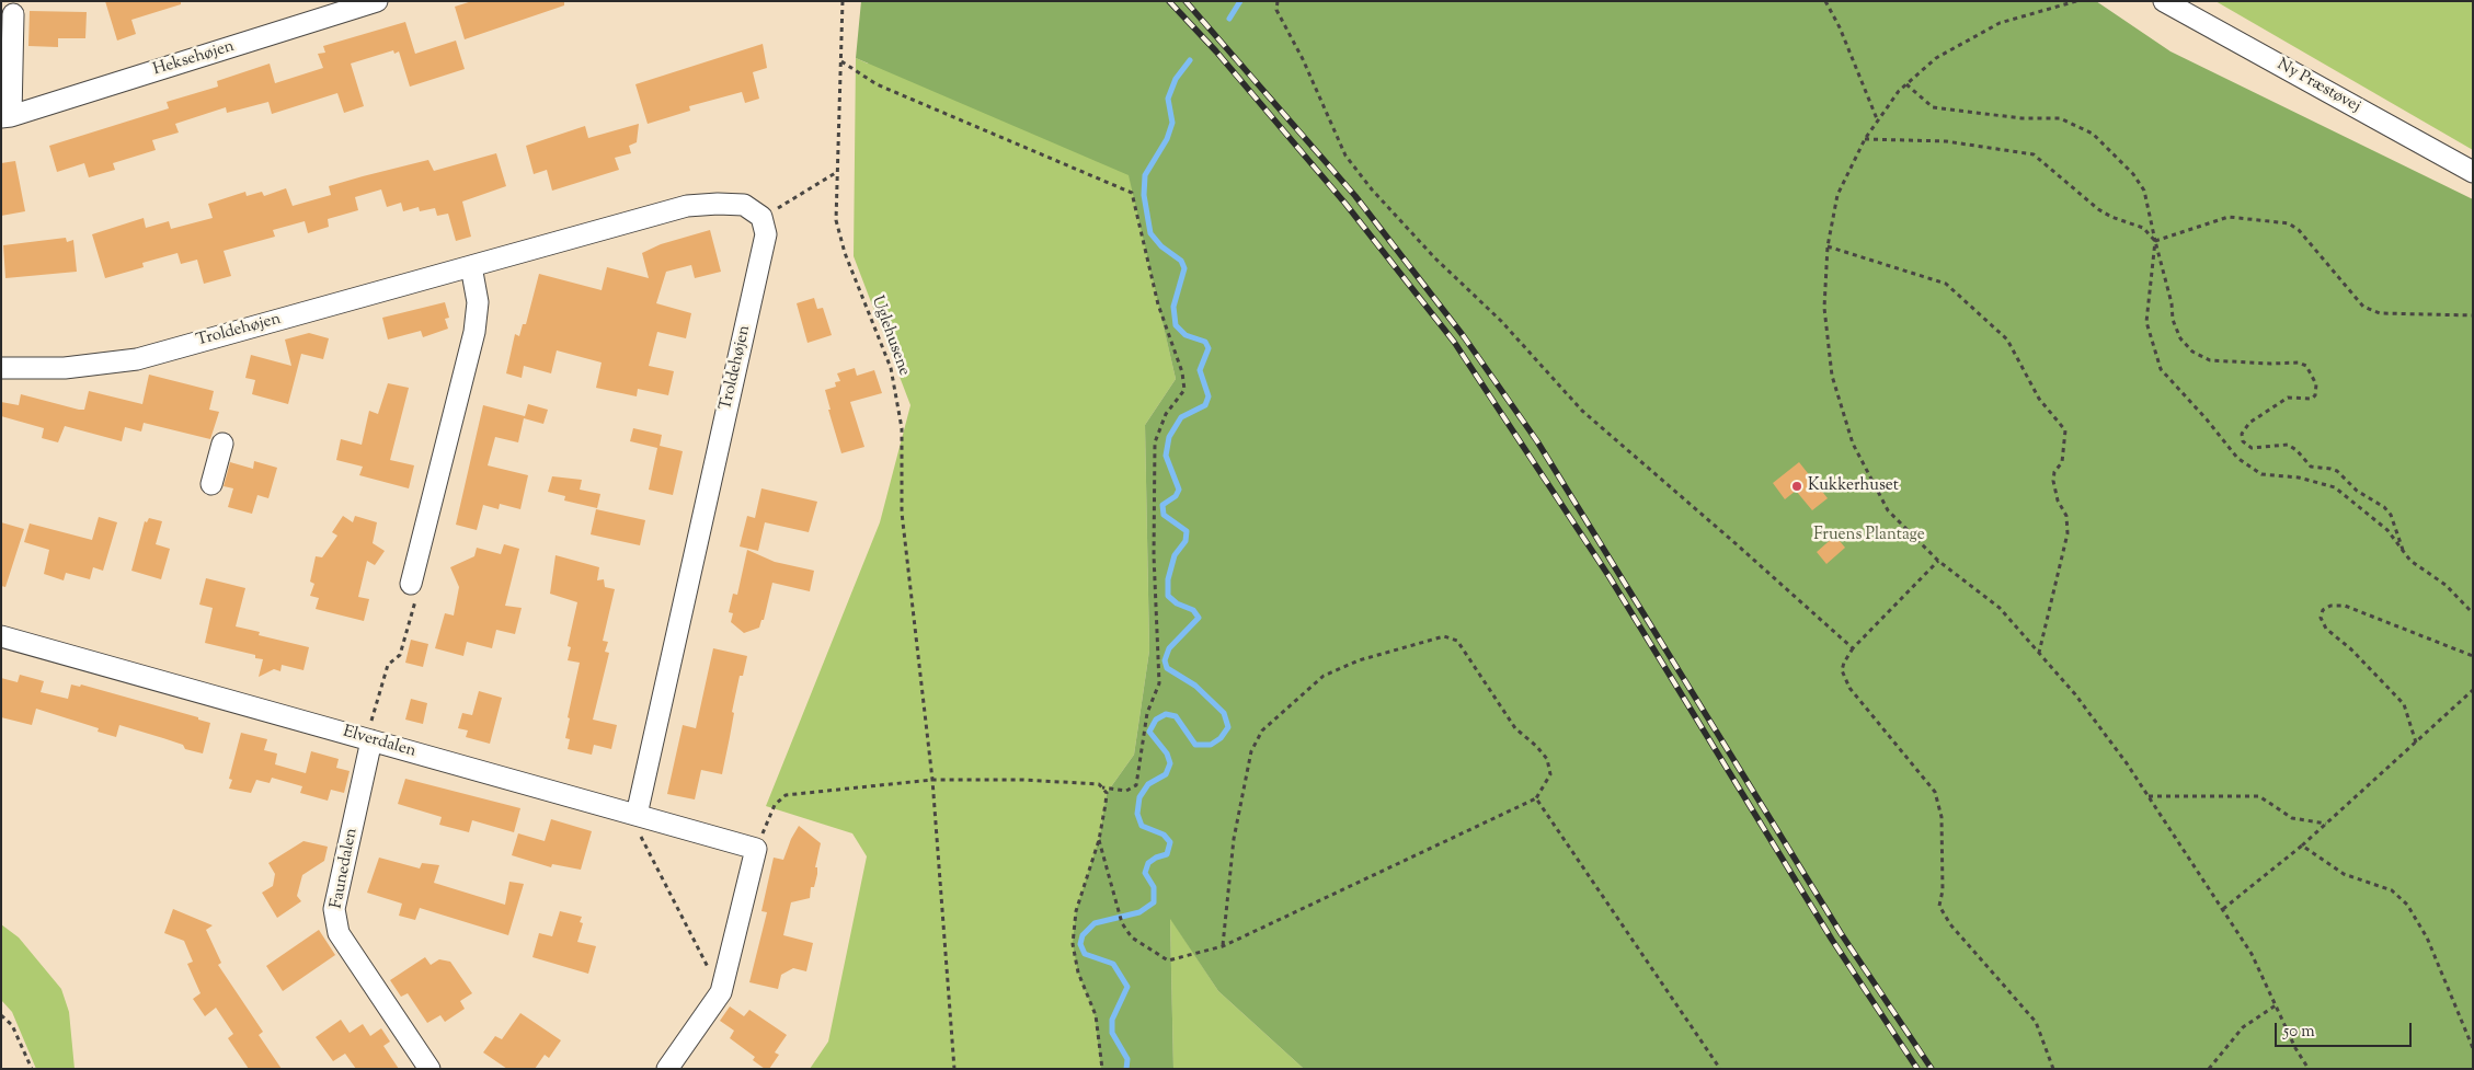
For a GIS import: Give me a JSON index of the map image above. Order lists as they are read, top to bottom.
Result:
{
  "streets": {
    "street": [
      "Heksehøjen",
      "Ny Præstøvej",
      "Troldehøjen",
      "Elverdalen",
      "Faunedalen"
    ],
    "path": ["Uglehusene"]
  },
  "crossings": [
    ["Troldehøjen", "Elverdalen"],
    ["Elverdalen", "Faunedalen"]
  ],
  "parks": ["Fruens Plantage"],
  "places": ["Kukkerhuset"],
  "scale_bar": "50 m"
}
